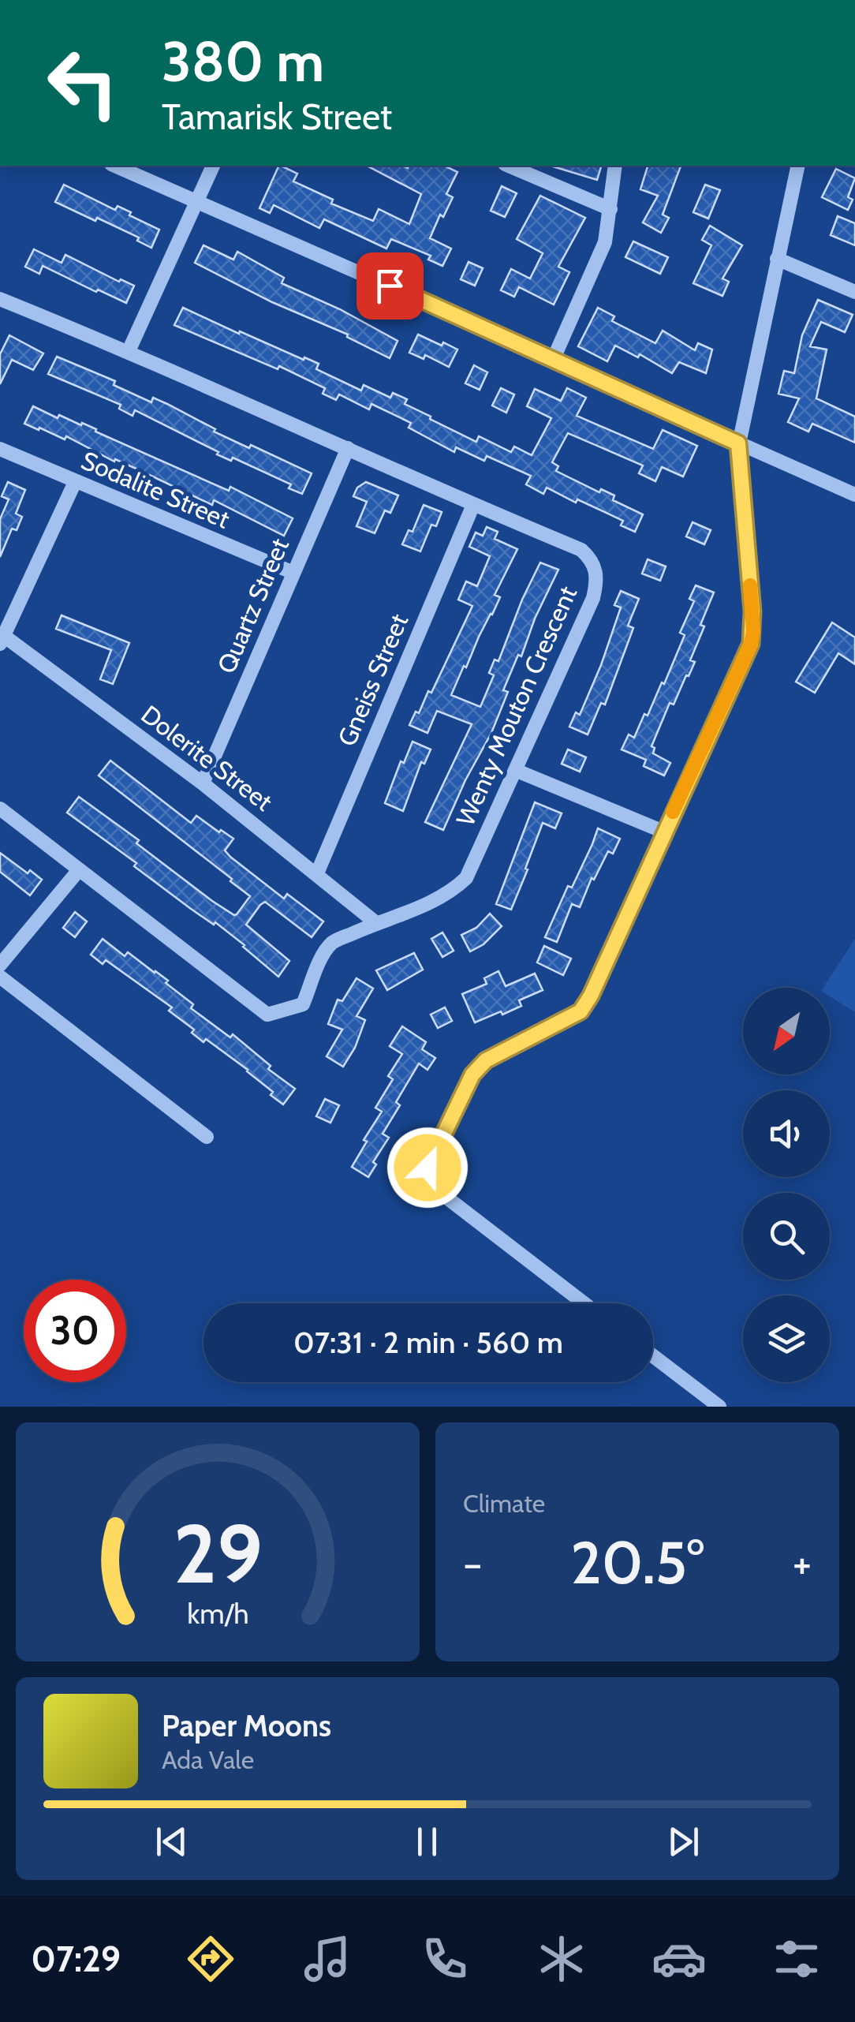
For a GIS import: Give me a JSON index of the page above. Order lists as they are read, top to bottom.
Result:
{
  "streets": {
    "street": [
      "Sodalite Street",
      "Quartz Street",
      "Gneiss Street",
      "Wenty Mouton Crescent",
      "Dolerite Street"
    ]
  },
  "crossings": [
    ["Sodalite Street", "Quartz Street"],
    ["Quartz Street", "Wenty Mouton Crescent"],
    ["Quartz Street", "Dolerite Street"],
    ["Gneiss Street", "Wenty Mouton Crescent"],
    ["Gneiss Street", "Dolerite Street"],
    ["Wenty Mouton Crescent", "Dolerite Street"]
  ],
  "north": "bottom left",
  "page": {
    "turn": ["380 m", "Tamarisk Street"],
    "limit": "30",
    "trip": "07:31 · 2 min · 560 m",
    "tile": "Climate",
    "heat": ["−", "20.5°", "+"],
    "song": ["Paper Moons", "Ada Vale"],
    "tabs": "07:29",
    "gauge": ["29", "km/h"]
  }
}
